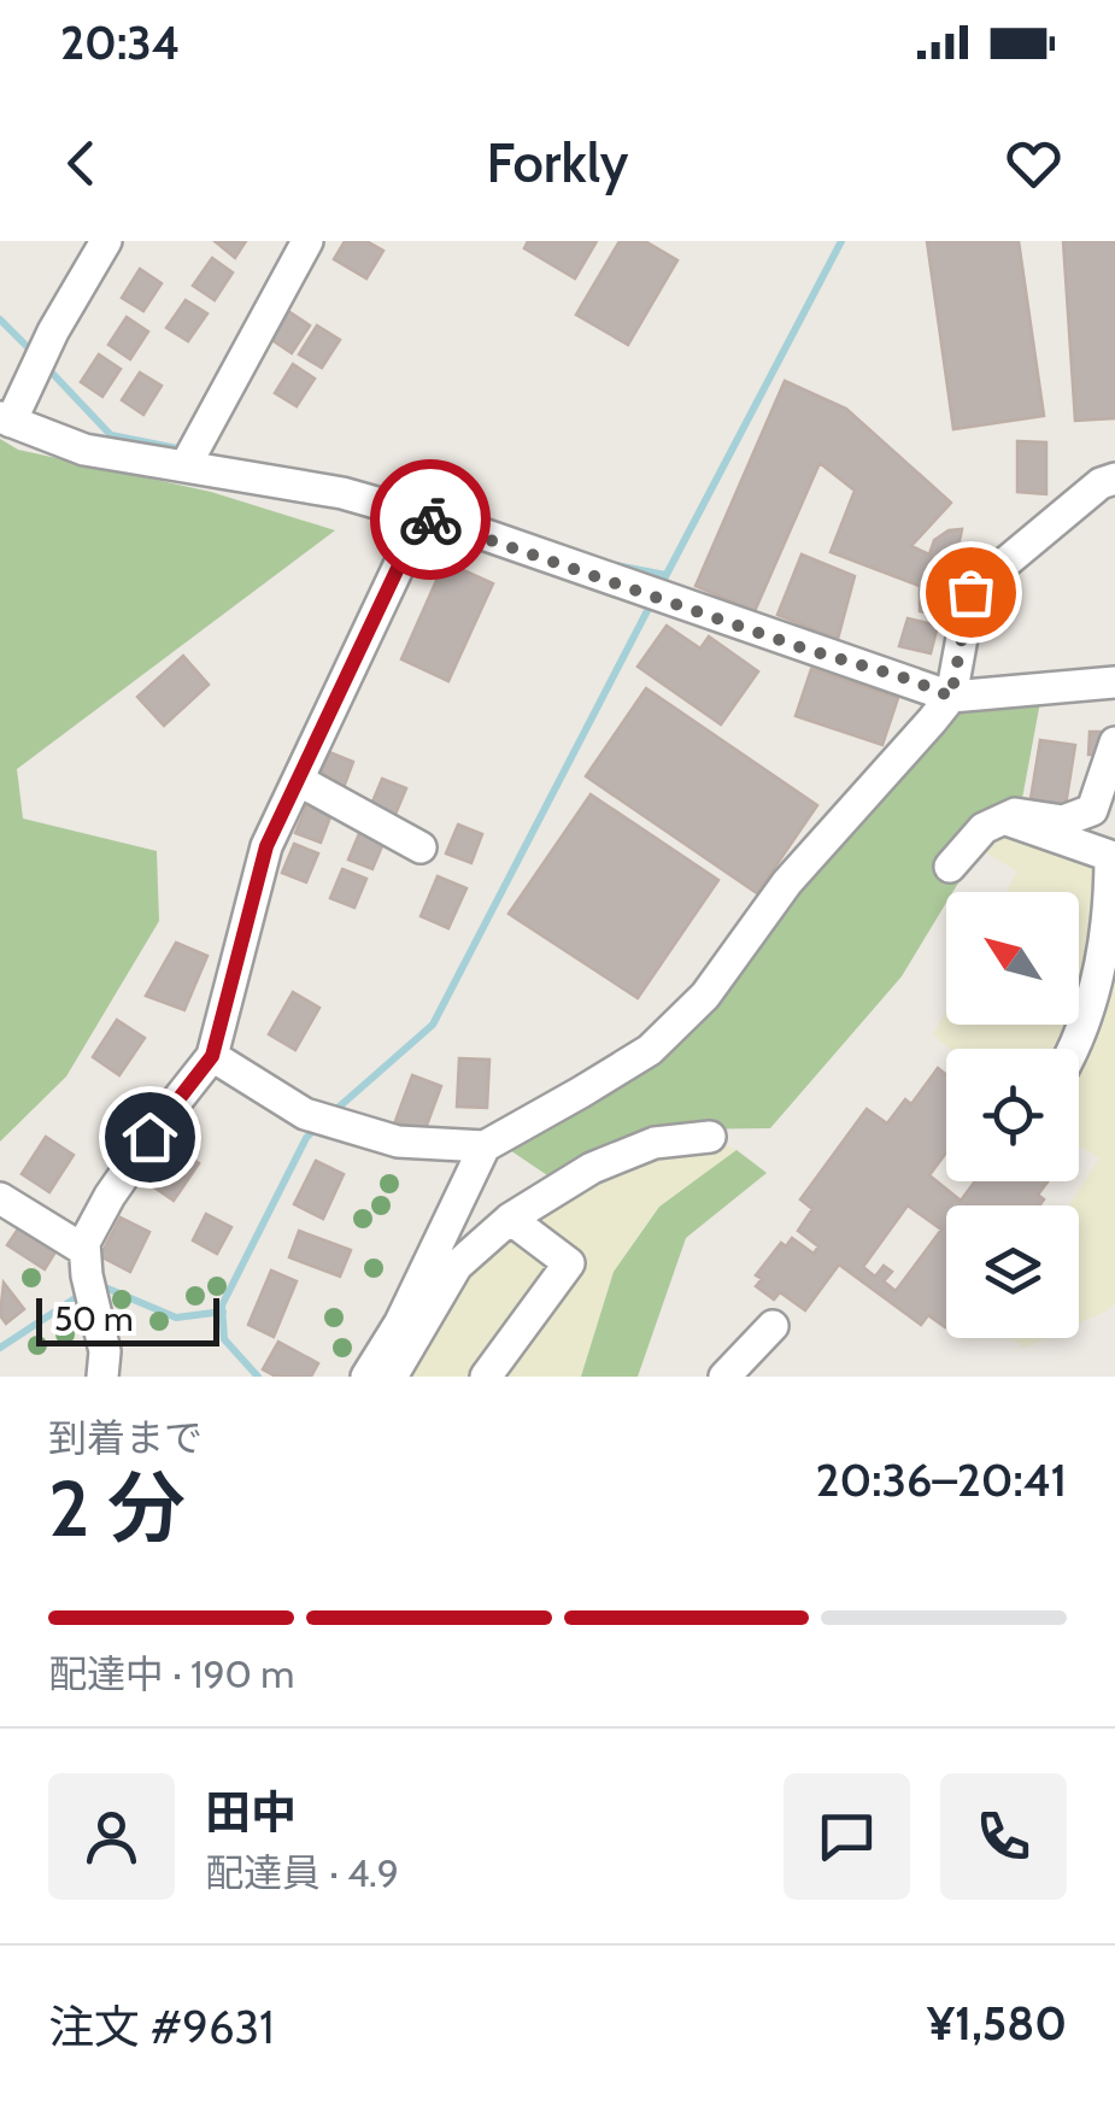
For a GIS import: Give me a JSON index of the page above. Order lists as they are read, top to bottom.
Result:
{
  "scale_bar": "50 m",
  "north": "top left",
  "page": {
    "status": "20:34",
    "header": "Forkly",
    "scale": "50 m",
    "heading": ["2 分", "到着まで", "20:36–20:41"],
    "panel": [
      "田中",
      "配達員 · 4.9",
      "注文 #9631",
      "¥1,580"
    ],
    "bar": "配達中 · 190 m"
  }
}
